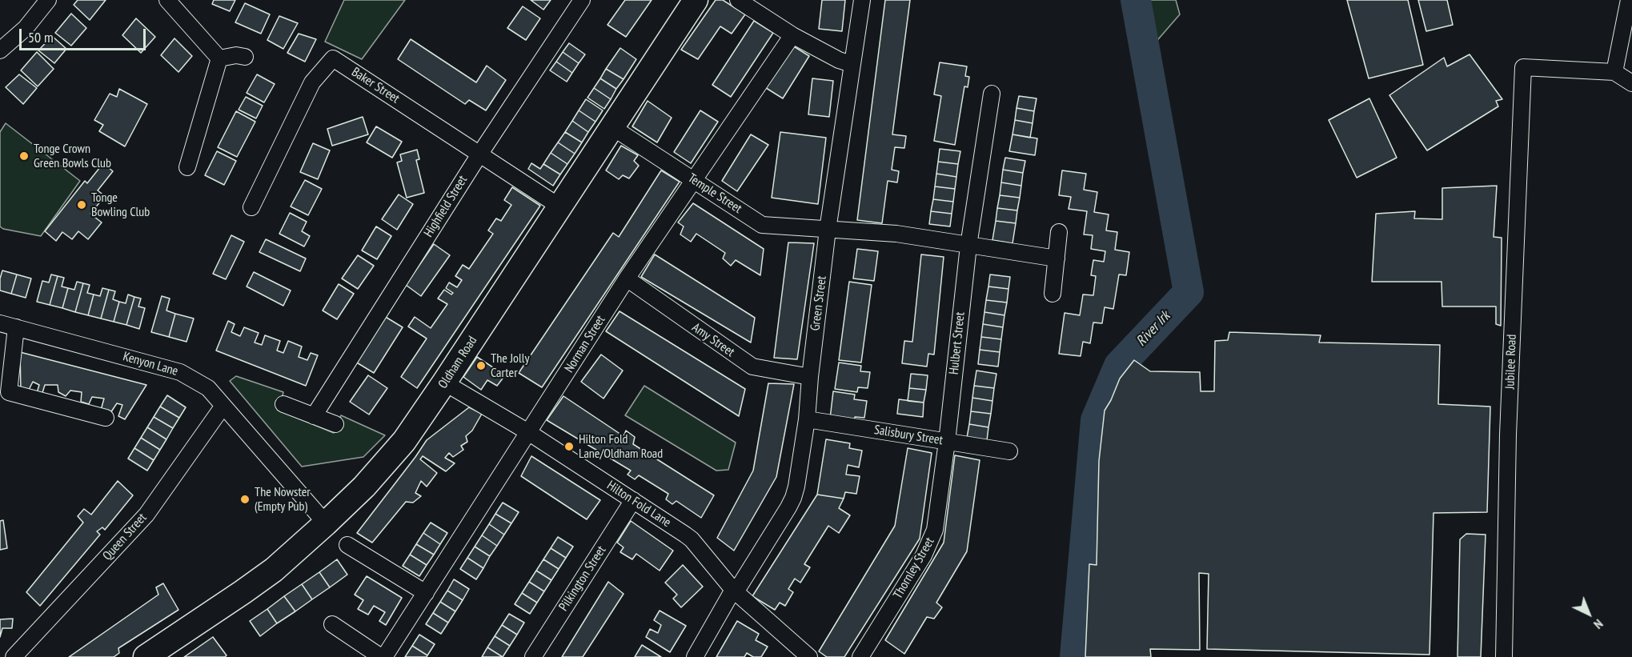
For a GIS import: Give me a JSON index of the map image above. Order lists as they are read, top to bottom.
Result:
{
  "streets": {
    "main road": ["Oldham Road"],
    "street": [
      "Baker Street",
      "Temple Street",
      "Highfield Street",
      "Green Street",
      "Amy Street",
      "Hulbert Street",
      "Norman Street",
      "Jubilee Road",
      "Kenyon Lane",
      "Salisbury Street",
      "Hilton Fold Lane",
      "Queen Street",
      "Thornley Street",
      "Pilkington Street"
    ]
  },
  "crossings": [
    ["Baker Street", "Highfield Street"],
    ["Baker Street", "Oldham Road"],
    ["Temple Street", "Green Street"],
    ["Temple Street", "Norman Street"],
    ["Temple Street", "Oldham Road"],
    ["Green Street", "Amy Street"],
    ["Green Street", "Salisbury Street"],
    ["Green Street", "Hilton Fold Lane"],
    ["Amy Street", "Norman Street"],
    ["Hulbert Street", "Salisbury Street"],
    ["Hulbert Street", "Thornley Street"],
    ["Norman Street", "Hilton Fold Lane"],
    ["Oldham Road", "Kenyon Lane"],
    ["Oldham Road", "Hilton Fold Lane"],
    ["Kenyon Lane", "Queen Street"],
    ["Salisbury Street", "Thornley Street"],
    ["Hilton Fold Lane", "Pilkington Street"]
  ],
  "water": ["River Irk"],
  "places": [
    "Tonge Crown Green Bowls Club",
    "Tonge Bowling Club",
    "The Jolly Carter",
    "Hilton Fold Lane/Oldham Road",
    "The Nowster (Empty Pub)"
  ],
  "scale_bar": "50 m",
  "north": "bottom right"
}
